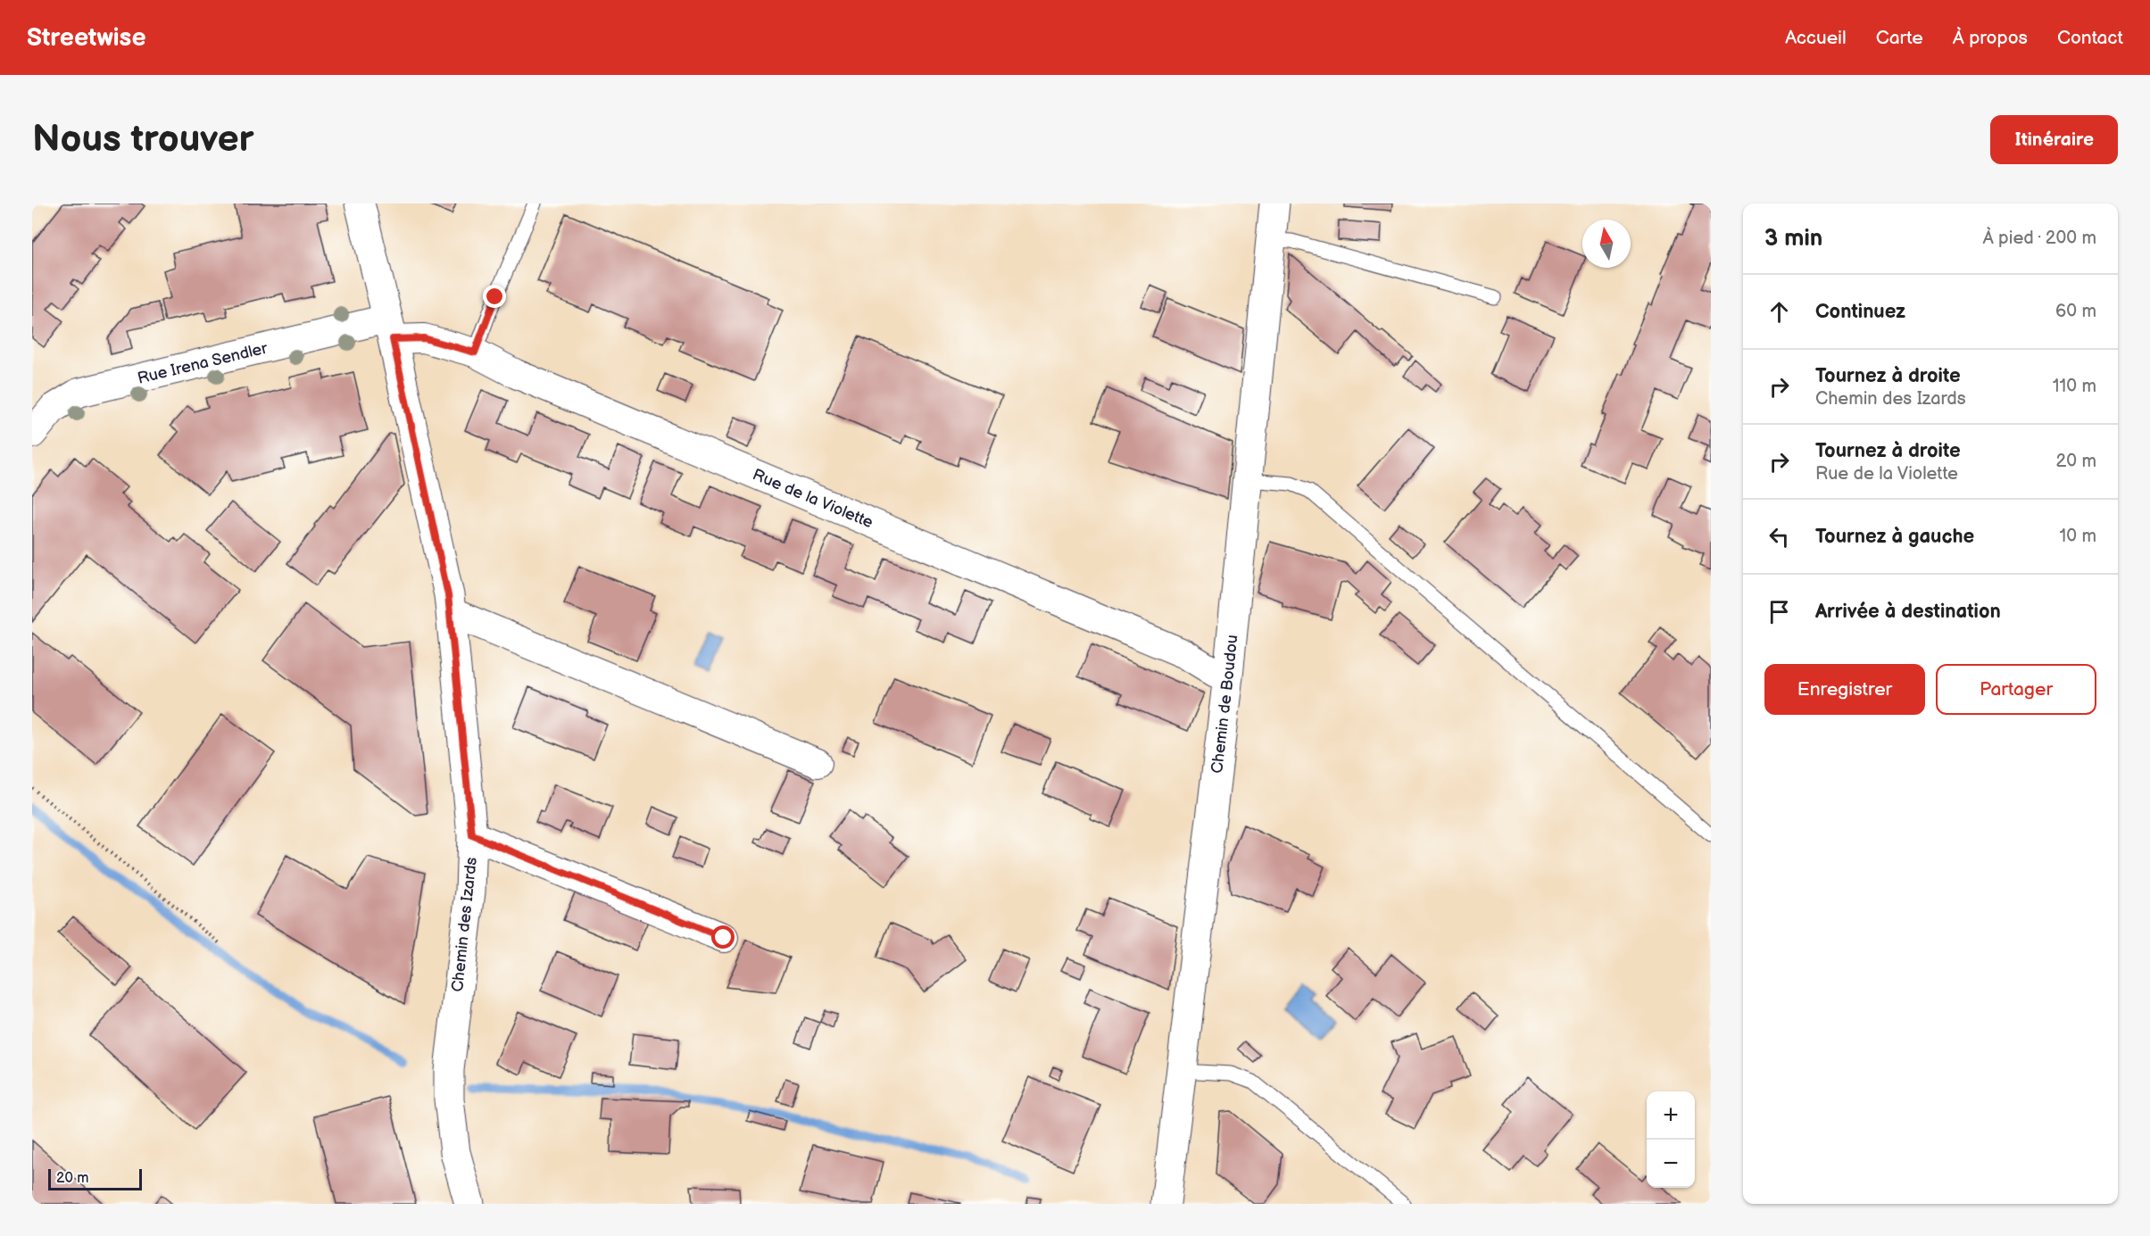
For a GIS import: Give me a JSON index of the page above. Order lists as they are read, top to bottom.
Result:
{
  "streets": {
    "street": [
      "Rue Irena Sendler",
      "Rue de la Violette",
      "Chemin de Boudou",
      "Chemin des Izards"
    ]
  },
  "crossings": [
    ["Rue Irena Sendler", "Rue de la Violette"],
    ["Rue Irena Sendler", "Chemin des Izards"],
    ["Rue de la Violette", "Chemin de Boudou"],
    ["Rue de la Violette", "Chemin des Izards"]
  ],
  "scale_bar": "20 m",
  "north": "top",
  "page": {
    "header": "Streetwise",
    "nav": [
      "Accueil",
      "Carte",
      "À propos",
      "Contact"
    ],
    "buttons": [
      "Itinéraire",
      ["Enregistrer", "Partager"]
    ],
    "title": "Nous trouver",
    "heading": ["3 min", "À pied · 200 m"],
    "list": [
      ["Continuez", "60 m"],
      ["Tournez à droite", "Chemin des Izards", "110 m"],
      ["Tournez à droite", "Rue de la Violette", "20 m"],
      ["Tournez à gauche", "10 m"],
      "Arrivée à destination"
    ],
    "map_buttons": ["+", "−"],
    "scale": "20 m"
  }
}
